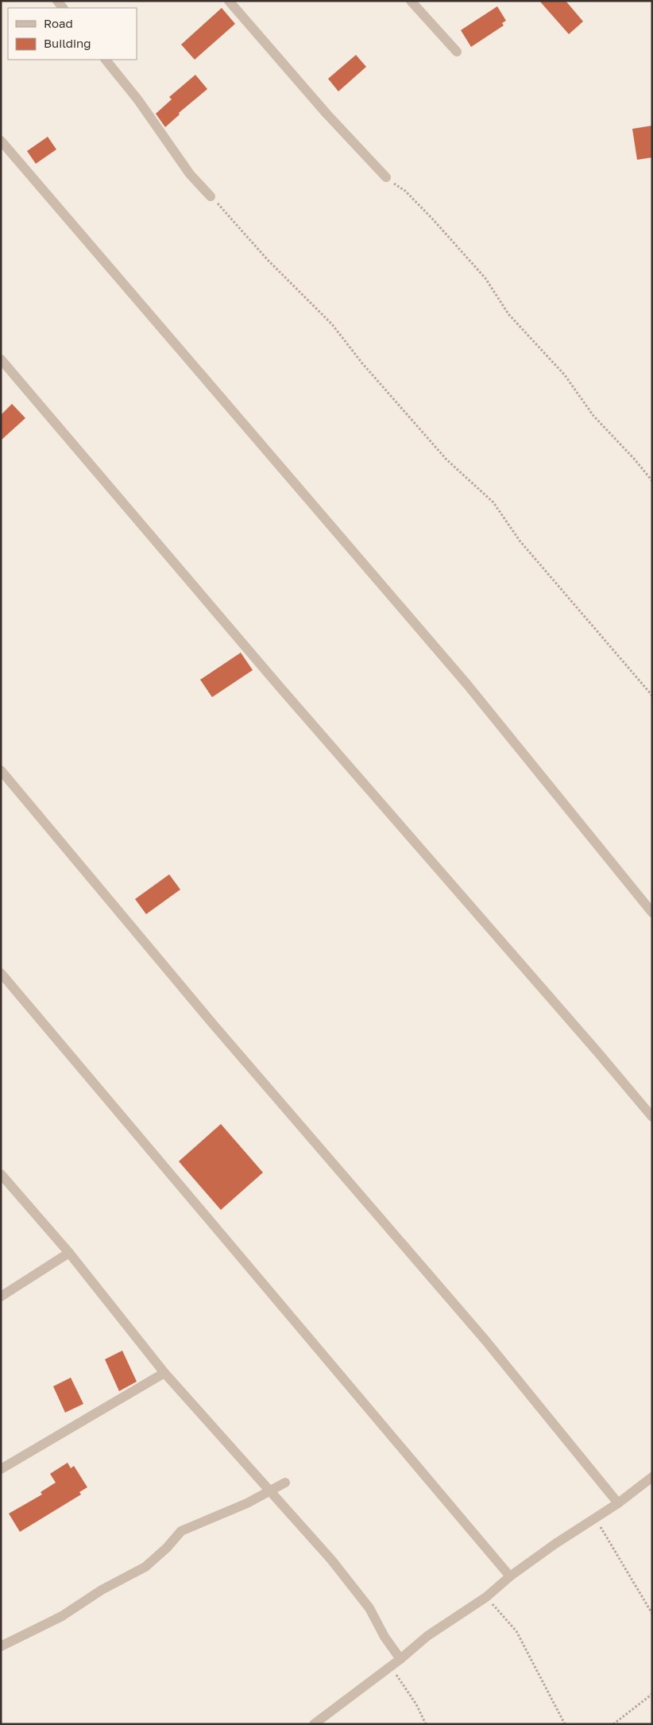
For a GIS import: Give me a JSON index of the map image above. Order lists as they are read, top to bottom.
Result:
{
  "legend": ["Road", "Building"]
}
